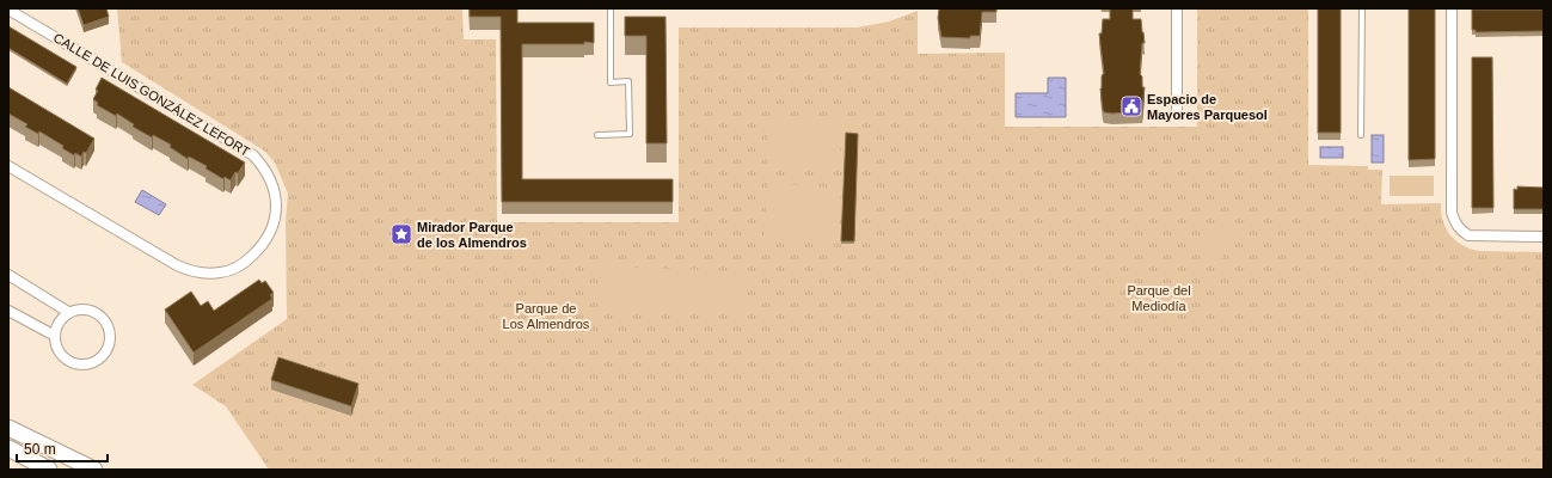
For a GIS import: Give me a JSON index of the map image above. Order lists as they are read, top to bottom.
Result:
{
  "streets": {
    "street": ["CALLE DE LUIS GONZÁLEZ LEFORT"]
  },
  "parks": ["Parque del Mediodía", "Parque de Los Almendros"],
  "places": {
    "public building": ["Espacio de Mayores Parquesol"],
    "place": ["Mirador Parque de los Almendros"]
  },
  "scale_bar": "50 m"
}
